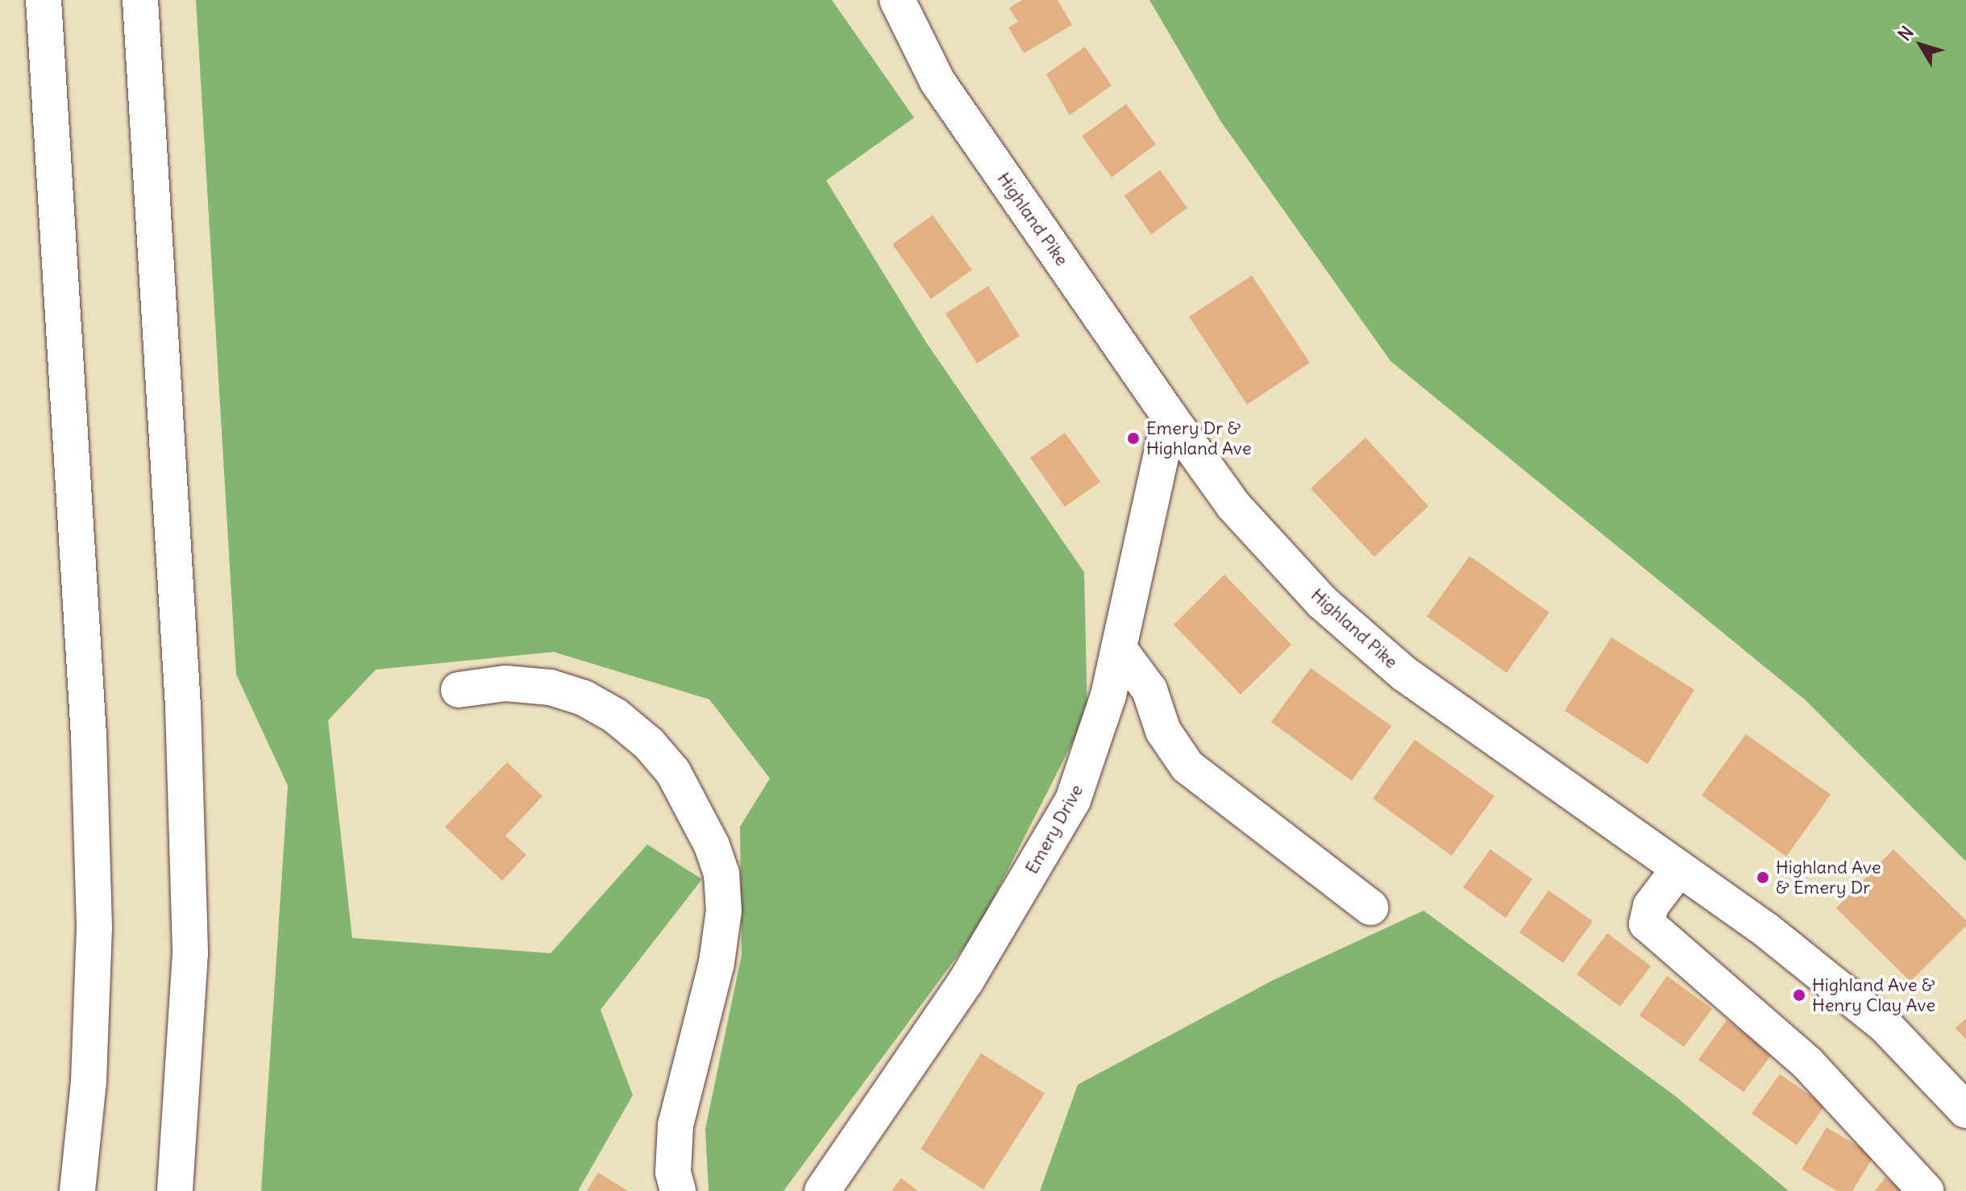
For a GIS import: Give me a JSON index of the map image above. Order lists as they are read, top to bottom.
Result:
{
  "streets": {
    "main road": ["Highland Pike", "Emery Drive"]
  },
  "crossings": [
    ["Highland Pike", "Emery Drive"]
  ],
  "places": ["Emery Dr & Highland Ave", "Highland Ave & Emery Dr", "Highland Ave & Henry Clay Ave"],
  "north": "top left"
}
